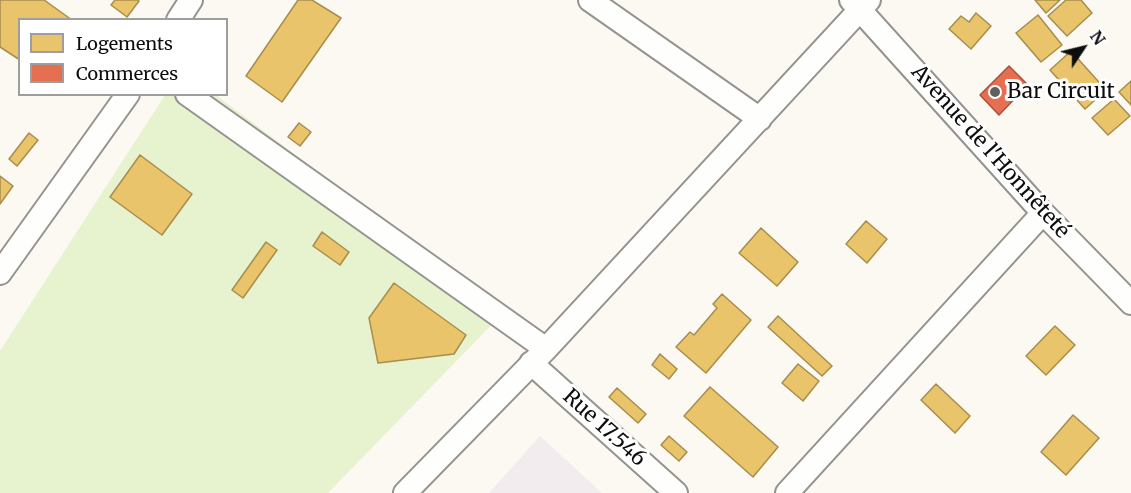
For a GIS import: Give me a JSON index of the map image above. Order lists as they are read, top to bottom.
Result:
{
  "streets": {
    "street": ["Avenue de l'Honnêteté", "Rue 17.546"]
  },
  "places": ["Bar Circuit"],
  "legend": ["Logements", "Commerces"],
  "north": "top right"
}
